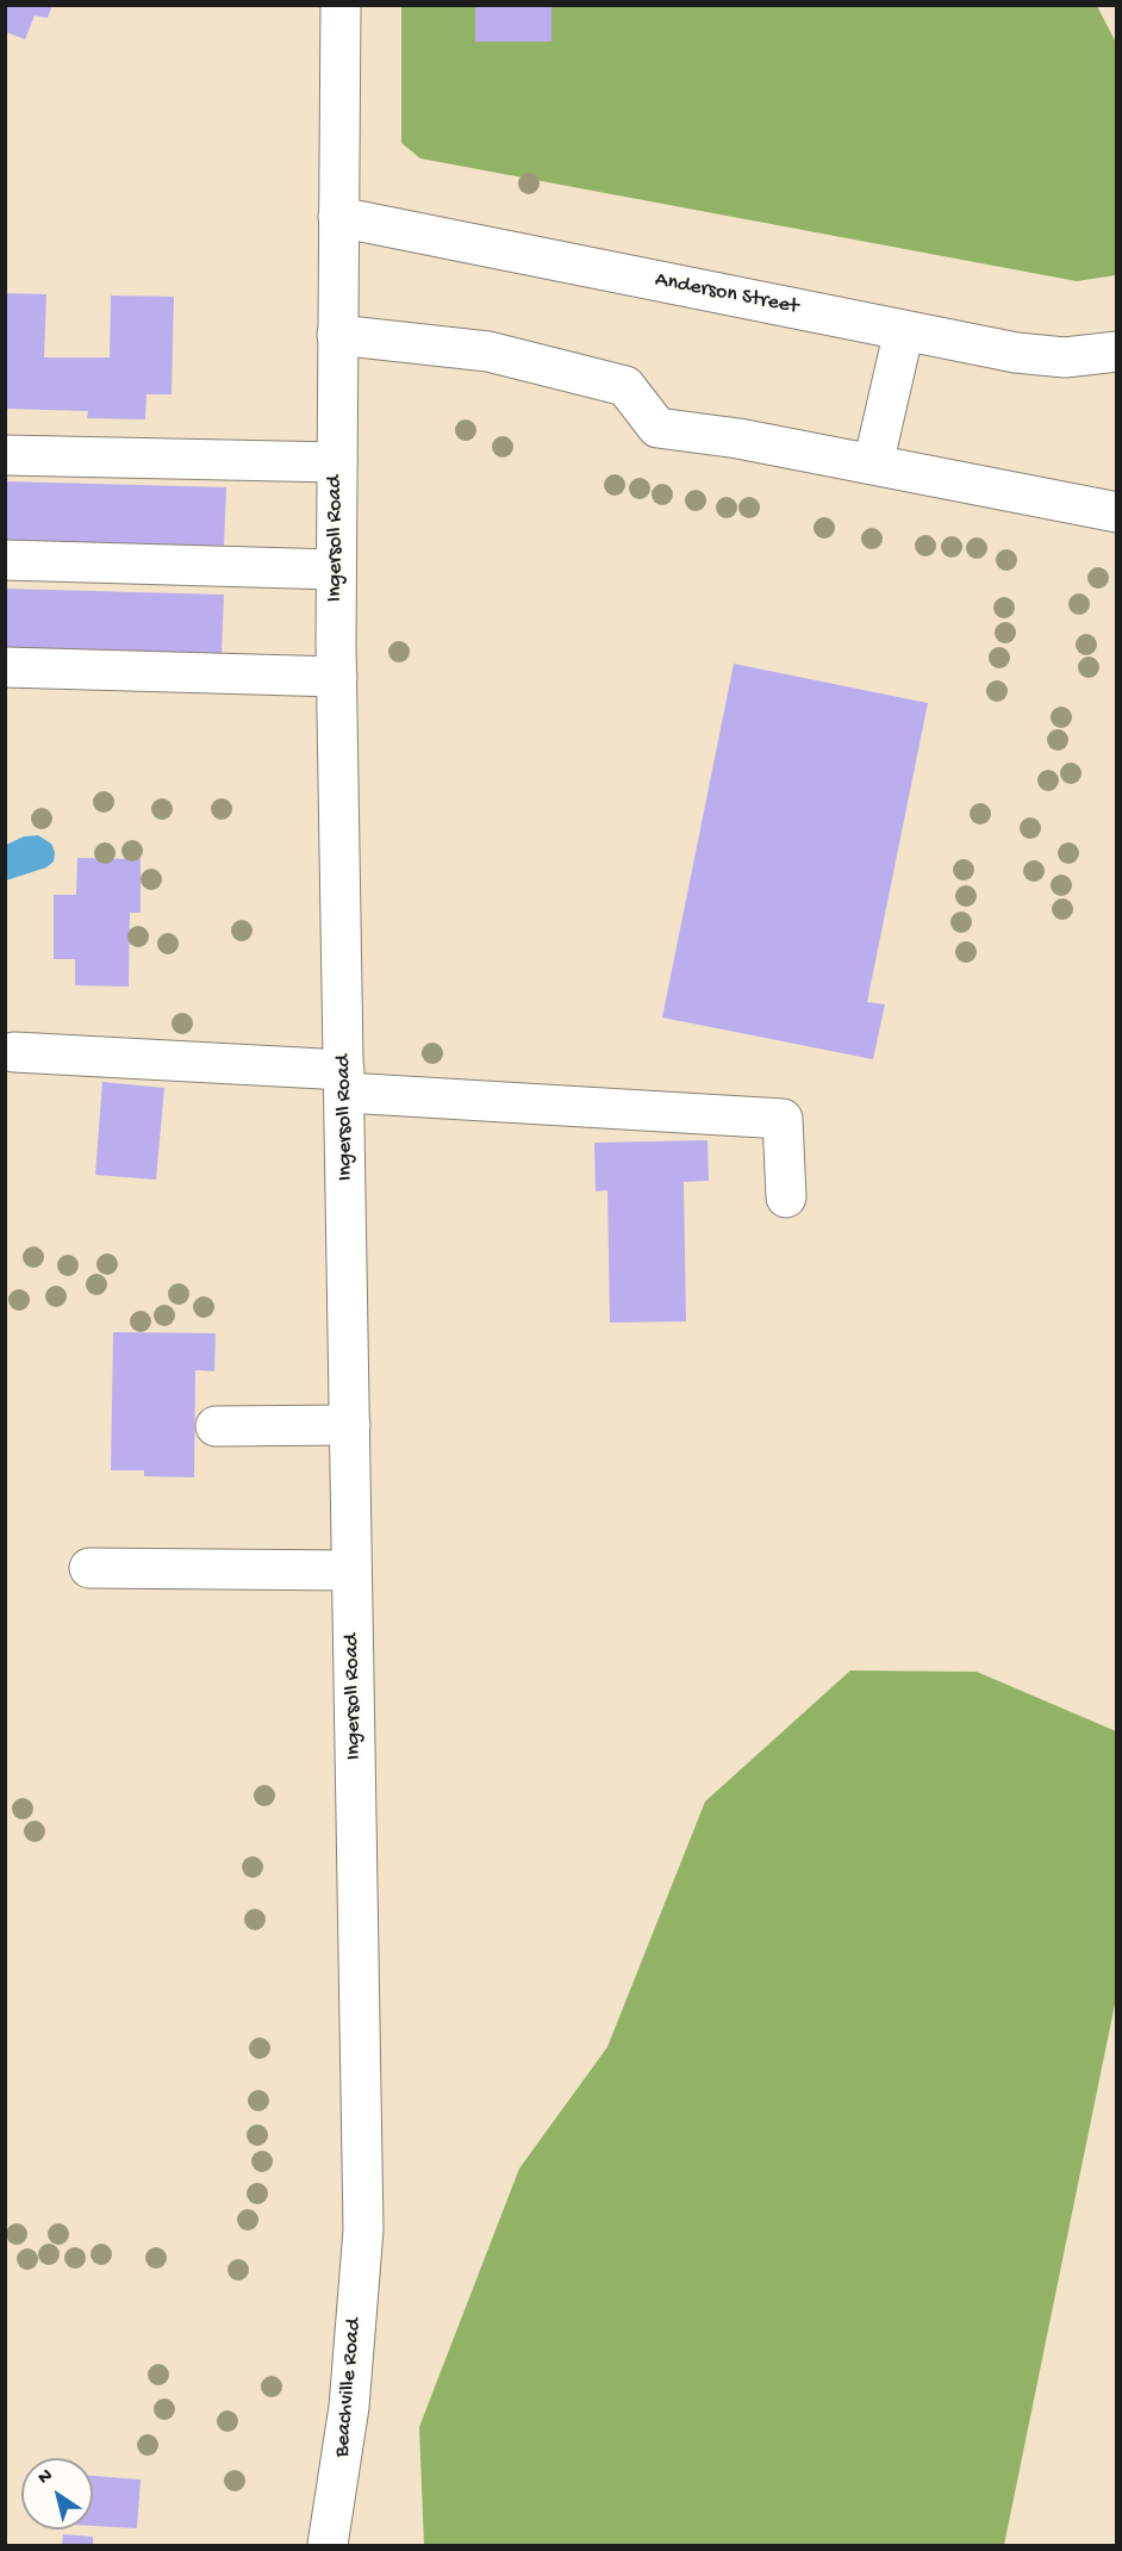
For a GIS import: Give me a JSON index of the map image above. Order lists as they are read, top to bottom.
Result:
{
  "streets": {
    "main road": ["Anderson Street", "Ingersoll Road", "Beachville Road"]
  },
  "crossings": [
    ["Anderson Street", "Ingersoll Road"],
    ["Ingersoll Road", "Beachville Road"]
  ],
  "north": "top left"
}
